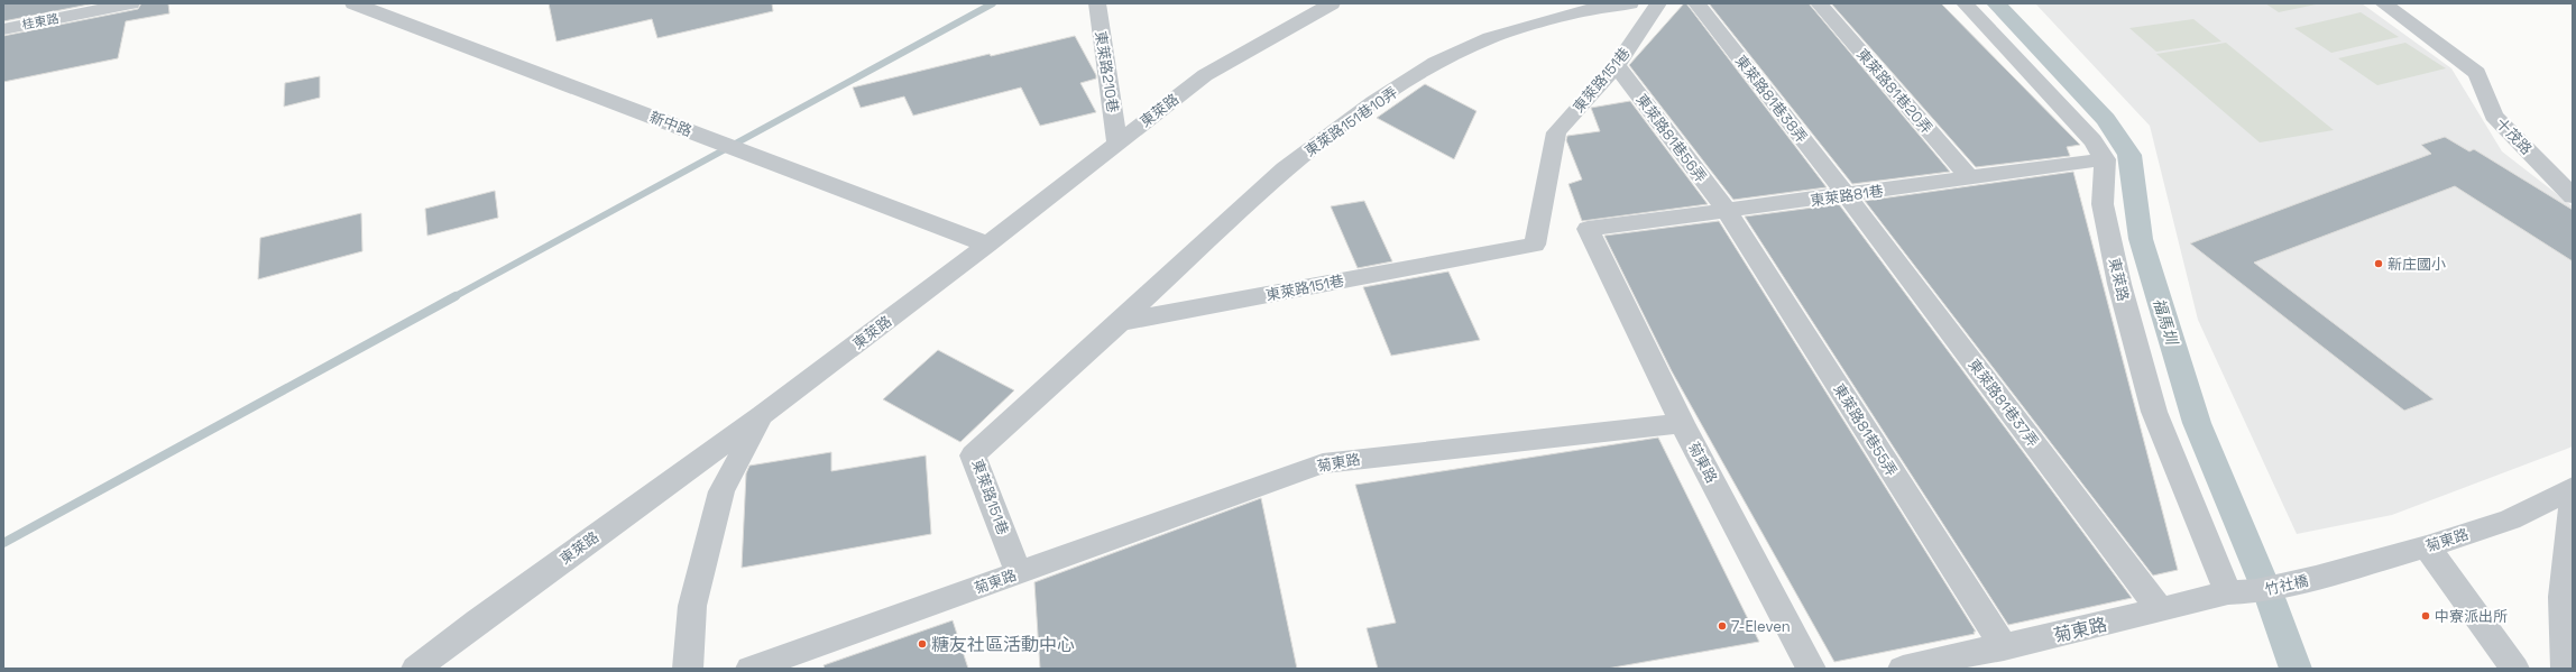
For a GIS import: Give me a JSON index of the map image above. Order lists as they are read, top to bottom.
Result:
{
  "streets": {
    "street": [
      "桂東路",
      "東萊路210巷",
      "東萊路151巷",
      "東萊路81巷20弄",
      "東萊路81巷38弄",
      "東萊路",
      "東萊路151巷10弄",
      "新中路",
      "十茂路",
      "東萊路81巷56弄",
      "東萊路81巷",
      "東萊路81巷37弄",
      "東萊路81巷55弄",
      "菊東路",
      "竹社橋"
    ]
  },
  "crossings": [
    ["東萊路210巷", "東萊路"],
    ["東萊路151巷", "東萊路151巷10弄"],
    ["東萊路151巷", "東萊路81巷56弄"],
    ["東萊路151巷", "菊東路"],
    ["東萊路81巷20弄", "東萊路81巷"],
    ["東萊路81巷38弄", "東萊路81巷"],
    ["東萊路81巷38弄", "東萊路81巷37弄"],
    ["東萊路", "新中路"],
    ["東萊路", "東萊路81巷"],
    ["東萊路", "菊東路"],
    ["東萊路81巷56弄", "東萊路81巷"],
    ["東萊路81巷56弄", "東萊路81巷55弄"],
    ["東萊路81巷", "東萊路81巷37弄"],
    ["東萊路81巷", "東萊路81巷55弄"],
    ["東萊路81巷", "菊東路"],
    ["東萊路81巷37弄", "菊東路"],
    ["東萊路81巷55弄", "菊東路"],
    ["菊東路", "竹社橋"]
  ],
  "water": ["福馬圳"],
  "places": [
    "新庄國小",
    "中寮派出所",
    "7-Eleven",
    "糖友社區活動中心"
  ]
}
